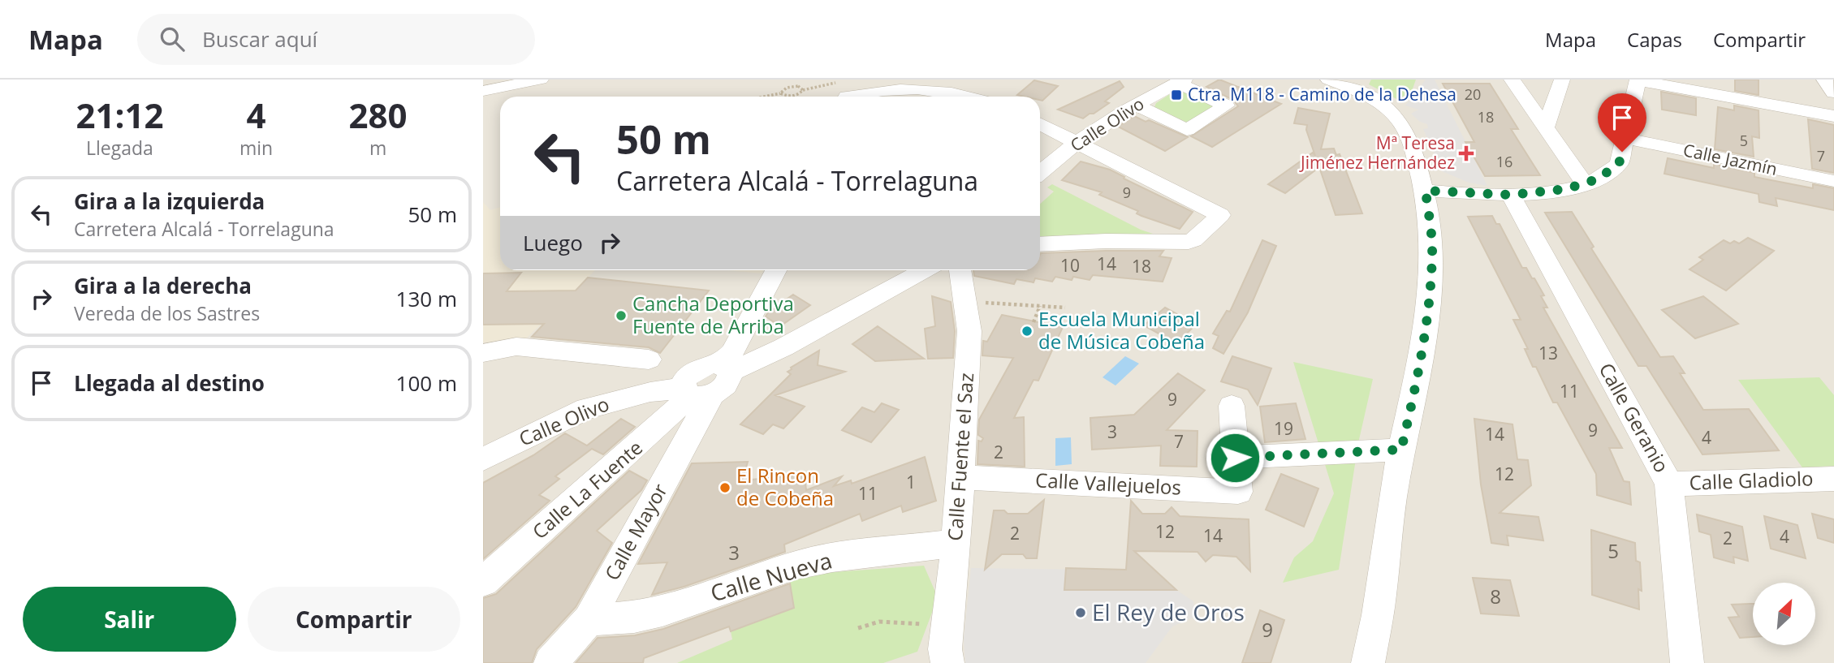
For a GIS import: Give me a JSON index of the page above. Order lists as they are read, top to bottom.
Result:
{
  "streets": {
    "street": [
      "Calle Olivo",
      "Calle Jazmín",
      "Calle Geranio",
      "Calle Fuente el Saz",
      "Calle Gladiolo",
      "Calle Vallejuelos",
      "Calle La Fuente",
      "Calle Mayor",
      "Calle Nueva"
    ]
  },
  "crossings": [
    ["Calle Olivo", "Calle La Fuente"],
    ["Calle Olivo", "Calle Mayor"],
    ["Calle Geranio", "Calle Gladiolo"],
    ["Calle Fuente el Saz", "Calle Vallejuelos"],
    ["Calle Fuente el Saz", "Calle Nueva"],
    ["Calle La Fuente", "Calle Mayor"],
    ["Calle Mayor", "Calle Nueva"]
  ],
  "places": {
    "transit": ["Ctra. M118 - Camino de la Dehesa"],
    "health": ["Mª Teresa Jiménez Hernández"],
    "other": [
      "Cancha Deportiva Fuente de Arriba",
      "Escuela Municipal de Música Cobeña",
      "El Rincon de Cobeña",
      "El Rey de Oros"
    ]
  },
  "house_numbers": [
    "20",
    "18",
    "5",
    "7",
    "16",
    "9",
    "14",
    "10",
    "18",
    "13",
    "11",
    "9",
    "19",
    "9",
    "3",
    "14",
    "4",
    "7",
    "2",
    "12",
    "1",
    "11",
    "12",
    "2",
    "14",
    "4",
    "2",
    "5",
    "3",
    "8",
    "9"
  ],
  "north": "top right",
  "page": {
    "header": "Mapa",
    "search": "Buscar aquí",
    "nav": ["Mapa", "Capas", "Compartir"],
    "eta": [
      "21:12",
      "Llegada",
      "4",
      "min",
      "280",
      "m"
    ],
    "turn": ["50 m", "Carretera Alcalá - Torrelaguna"],
    "list": [
      {
        "name": "Gira a la izquierda",
        "note": "Carretera Alcalá - Torrelaguna",
        "value": "50 m"
      },
      {
        "name": "Gira a la derecha",
        "note": "Vereda de los Sastres",
        "value": "130 m"
      },
      {
        "name": "Llegada al destino",
        "value": "100 m"
      }
    ],
    "then": "Luego",
    "buttons": ["Salir", "Compartir"]
  }
}
